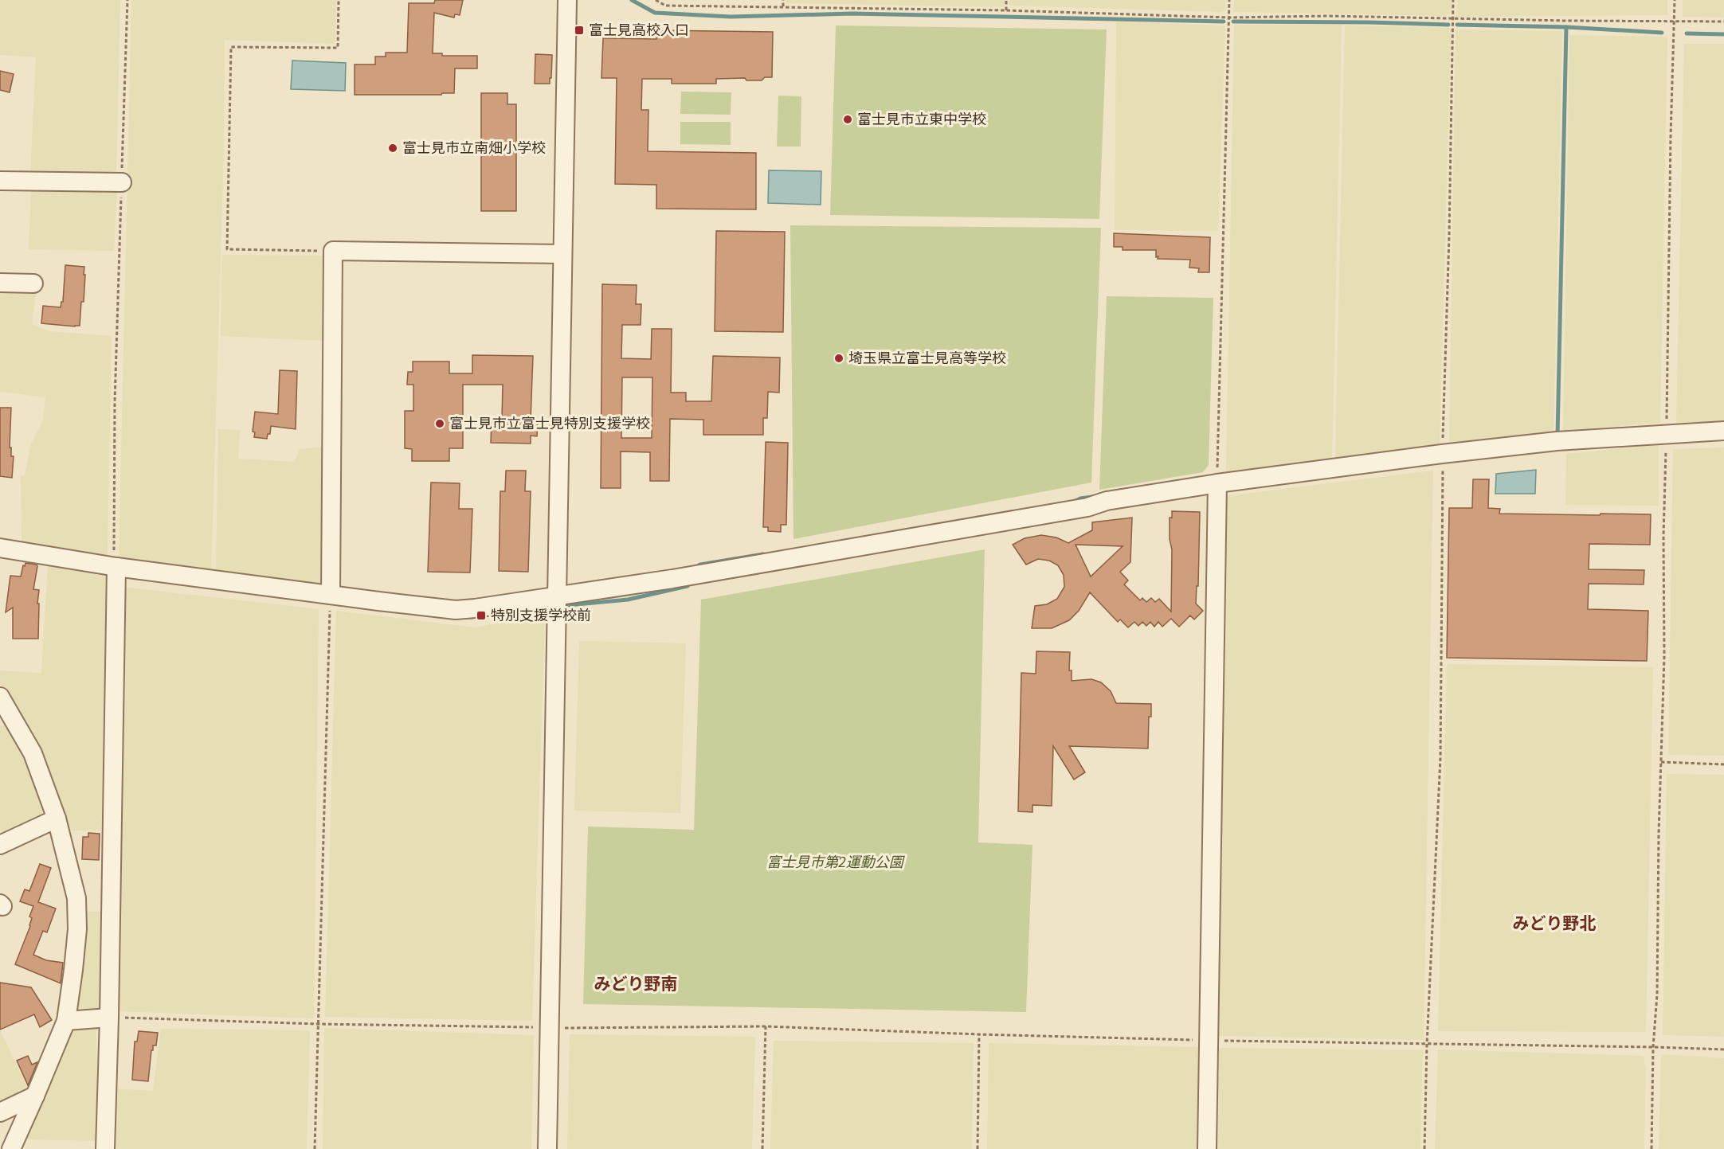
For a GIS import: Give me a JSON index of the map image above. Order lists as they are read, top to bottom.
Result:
{
  "districts": ["みどり野北", "みどり野南"],
  "parks": ["富士見市第2運動公園"],
  "places": {
    "transit": ["富士見高校入口", "特別支援学校前"],
    "other": [
      "富士見市立東中学校",
      "富士見市立南畑小学校",
      "埼玉県立富士見高等学校",
      "富士見市立富士見特別支援学校"
    ]
  }
}
